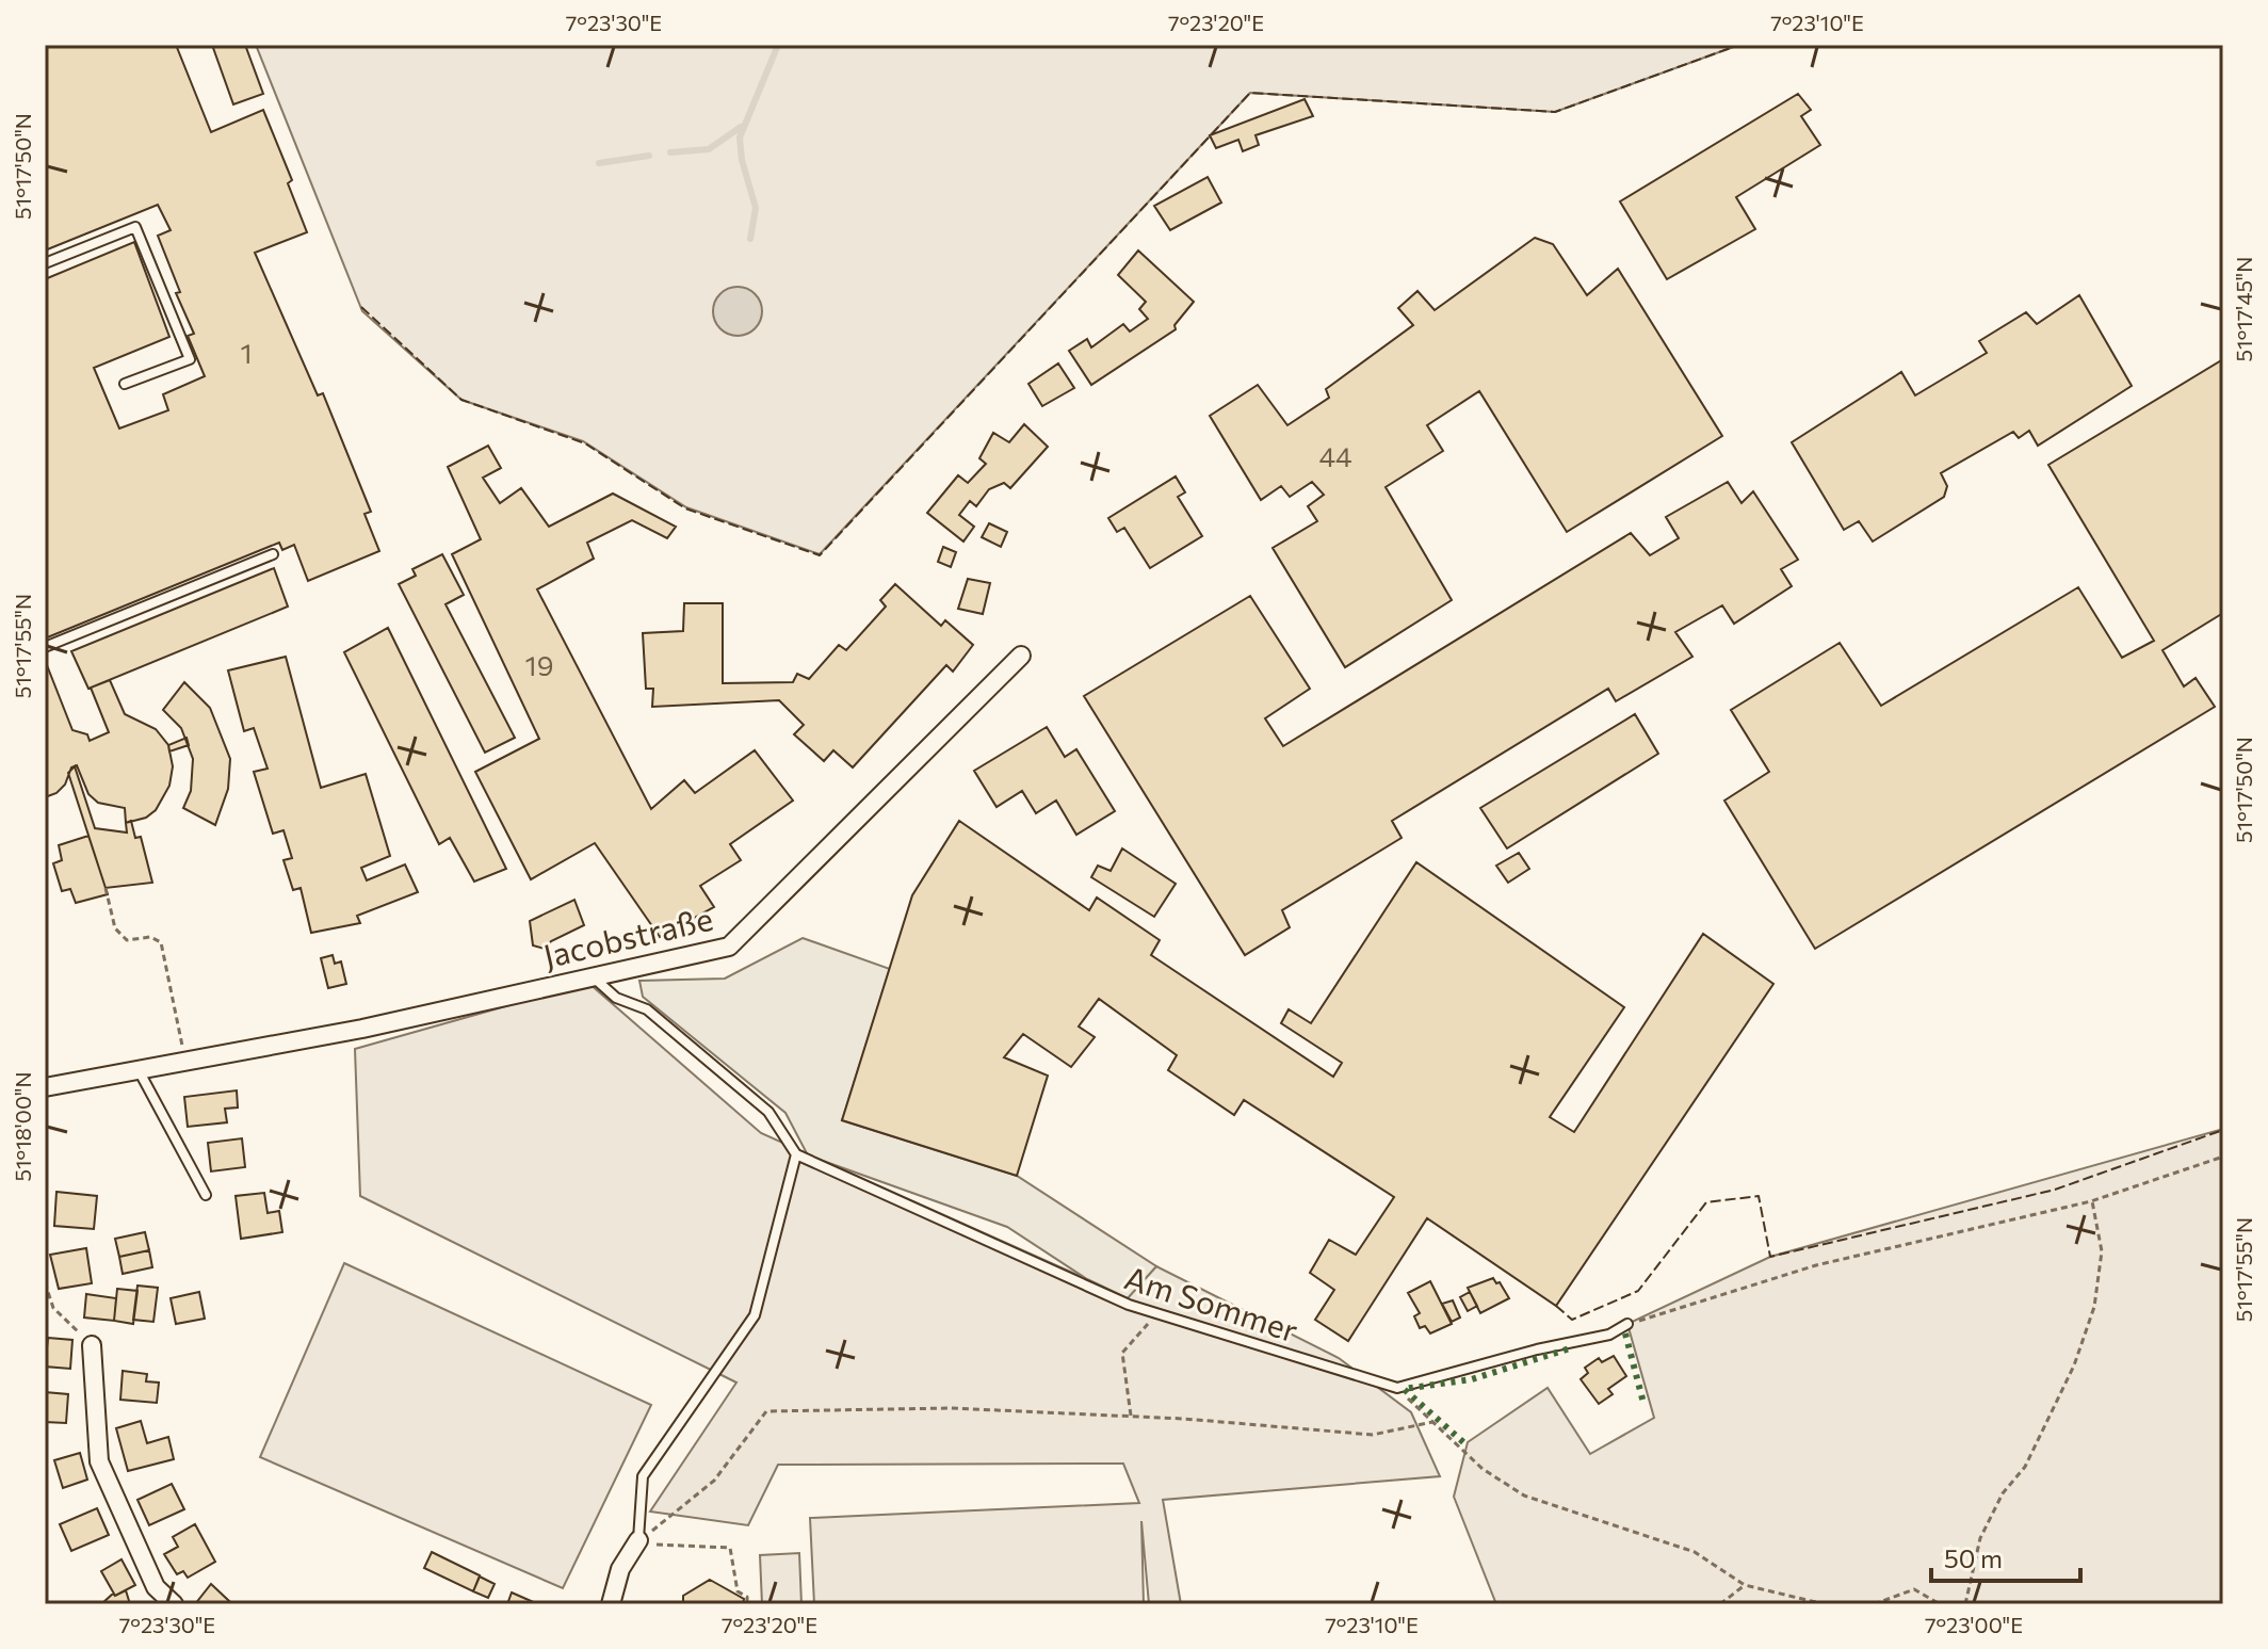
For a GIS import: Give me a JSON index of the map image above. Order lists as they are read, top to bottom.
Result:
{
  "streets": {
    "street": ["Jacobstraße"],
    "lane": ["Am Sommer"]
  },
  "house_numbers": ["1", "44", "19"],
  "scale_bar": "50 m",
  "coordinates": [
    "7°23'30\"E",
    "7°23'20\"E",
    "7°23'10\"E",
    "51°17'50\"N",
    "51°17'45\"N",
    "51°17'55\"N",
    "51°18'00\"N",
    "7°23'00\"E"
  ]
}
